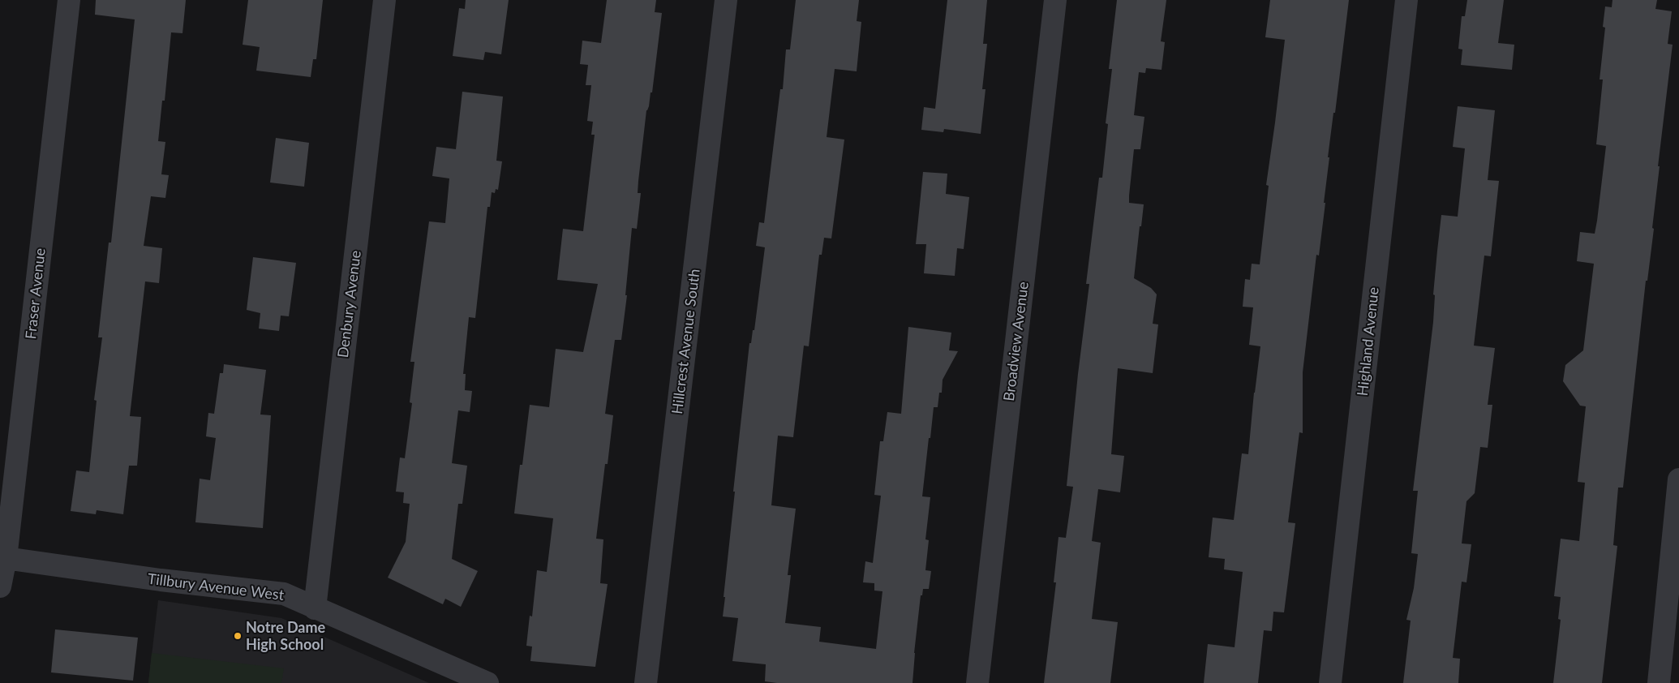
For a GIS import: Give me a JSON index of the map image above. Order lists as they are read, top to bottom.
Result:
{
  "streets": {
    "street": [
      "Fraser Avenue",
      "Denbury Avenue",
      "Hillcrest Avenue South",
      "Broadview Avenue",
      "Highland Avenue",
      "Tillbury Avenue West"
    ]
  },
  "crossings": [
    ["Fraser Avenue", "Tillbury Avenue West"],
    ["Denbury Avenue", "Tillbury Avenue West"]
  ],
  "places": ["Notre Dame High School"]
}
